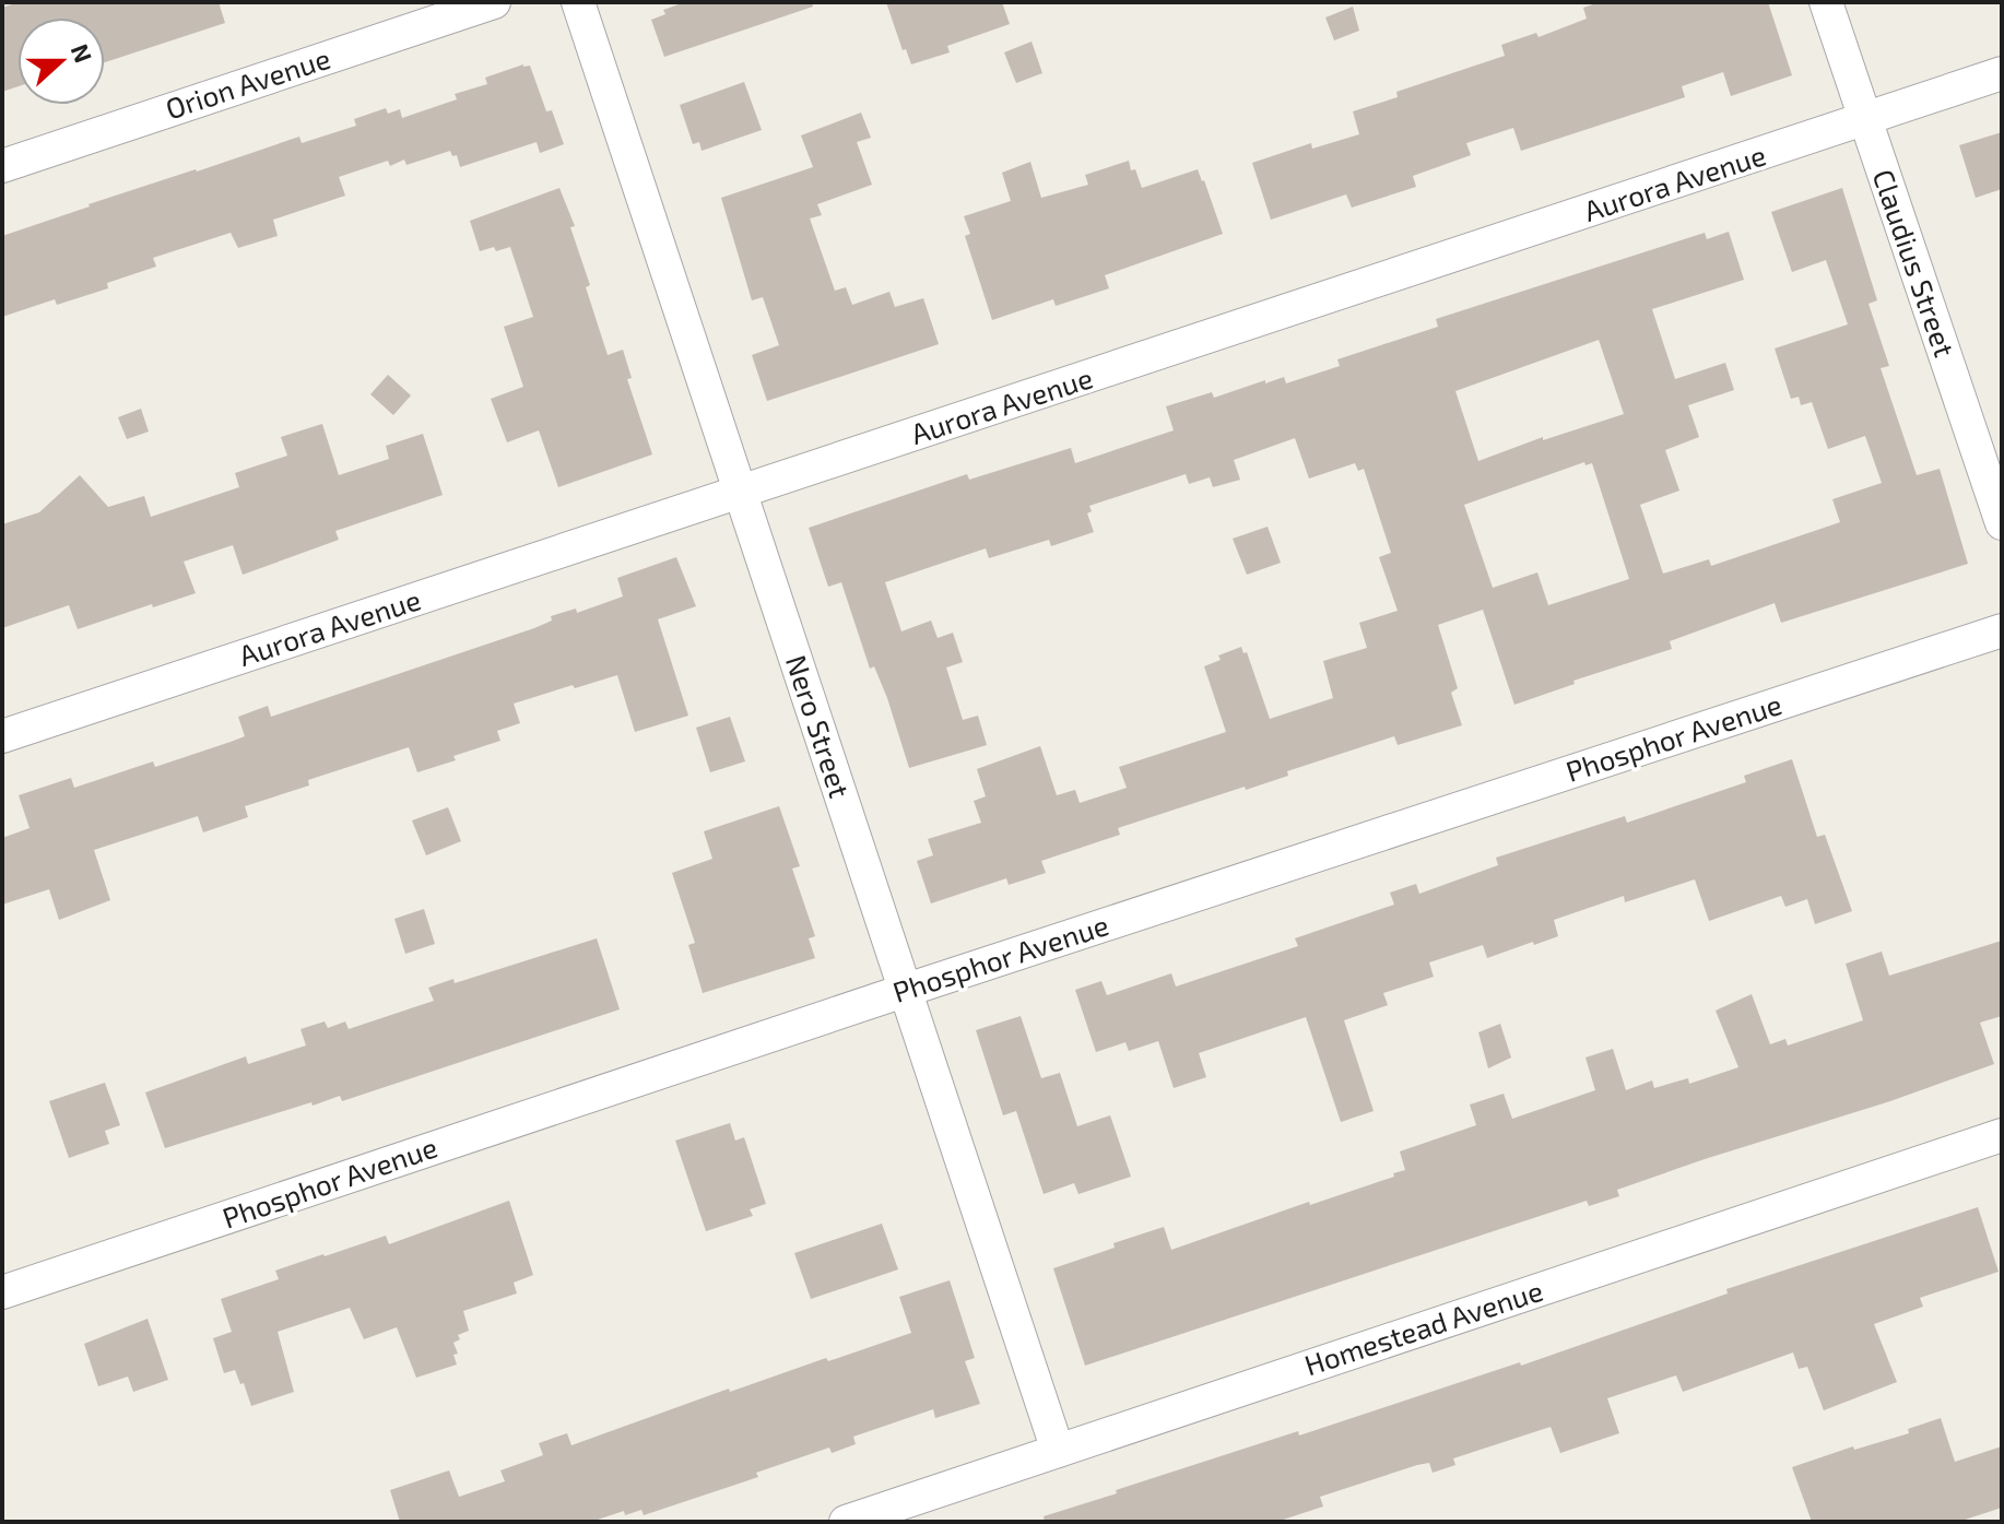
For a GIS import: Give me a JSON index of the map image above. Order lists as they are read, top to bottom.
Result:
{
  "streets": {
    "street": [
      "Orion Avenue",
      "Aurora Avenue",
      "Claudius Street",
      "Nero Street",
      "Phosphor Avenue",
      "Homestead Avenue"
    ]
  },
  "crossings": [
    ["Aurora Avenue", "Claudius Street"],
    ["Aurora Avenue", "Nero Street"],
    ["Nero Street", "Phosphor Avenue"],
    ["Nero Street", "Homestead Avenue"]
  ],
  "north": "right"
}
